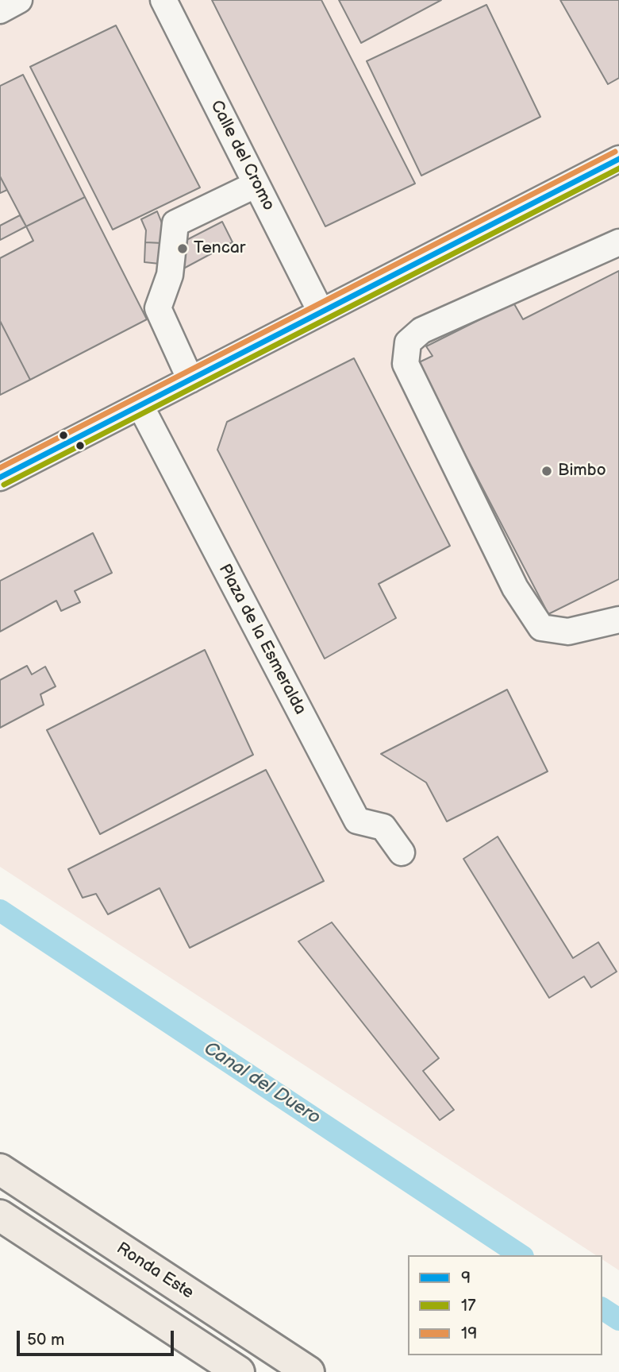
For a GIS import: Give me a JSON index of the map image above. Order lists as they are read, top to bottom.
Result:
{
  "streets": {
    "highway": ["Ronda Este"],
    "street": ["Calle del Cromo", "Plaza de la Esmeralda"]
  },
  "water": ["Canal del Duero"],
  "places": ["Tencar", "Bimbo"],
  "lines": ["transit line 19", "transit line 9", "transit line 17"],
  "legend": ["9", "17", "19"],
  "scale_bar": "50 m"
}
